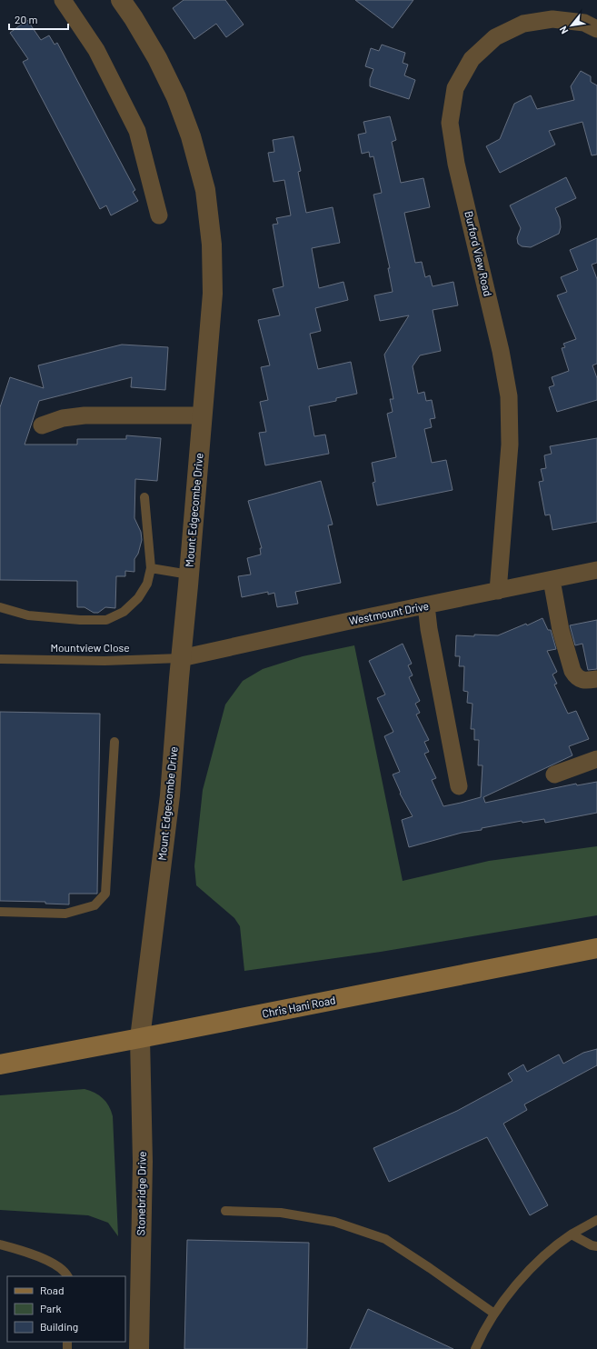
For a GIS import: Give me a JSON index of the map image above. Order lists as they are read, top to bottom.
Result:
{
  "streets": {
    "main road": ["Chris Hani Road"],
    "street": [
      "Burford View Road",
      "Mount Edgecombe Drive",
      "Westmount Drive",
      "Stonebridge Drive"
    ],
    "lane": ["Mountview Close"]
  },
  "crossings": [
    ["Burford View Road", "Westmount Drive"],
    ["Mount Edgecombe Drive", "Westmount Drive"],
    ["Mount Edgecombe Drive", "Mountview Close"],
    ["Mount Edgecombe Drive", "Chris Hani Road"],
    ["Mount Edgecombe Drive", "Stonebridge Drive"],
    ["Westmount Drive", "Mountview Close"],
    ["Chris Hani Road", "Stonebridge Drive"]
  ],
  "legend": ["Road", "Park", "Building"],
  "scale_bar": "20 m",
  "north": "bottom left"
}
